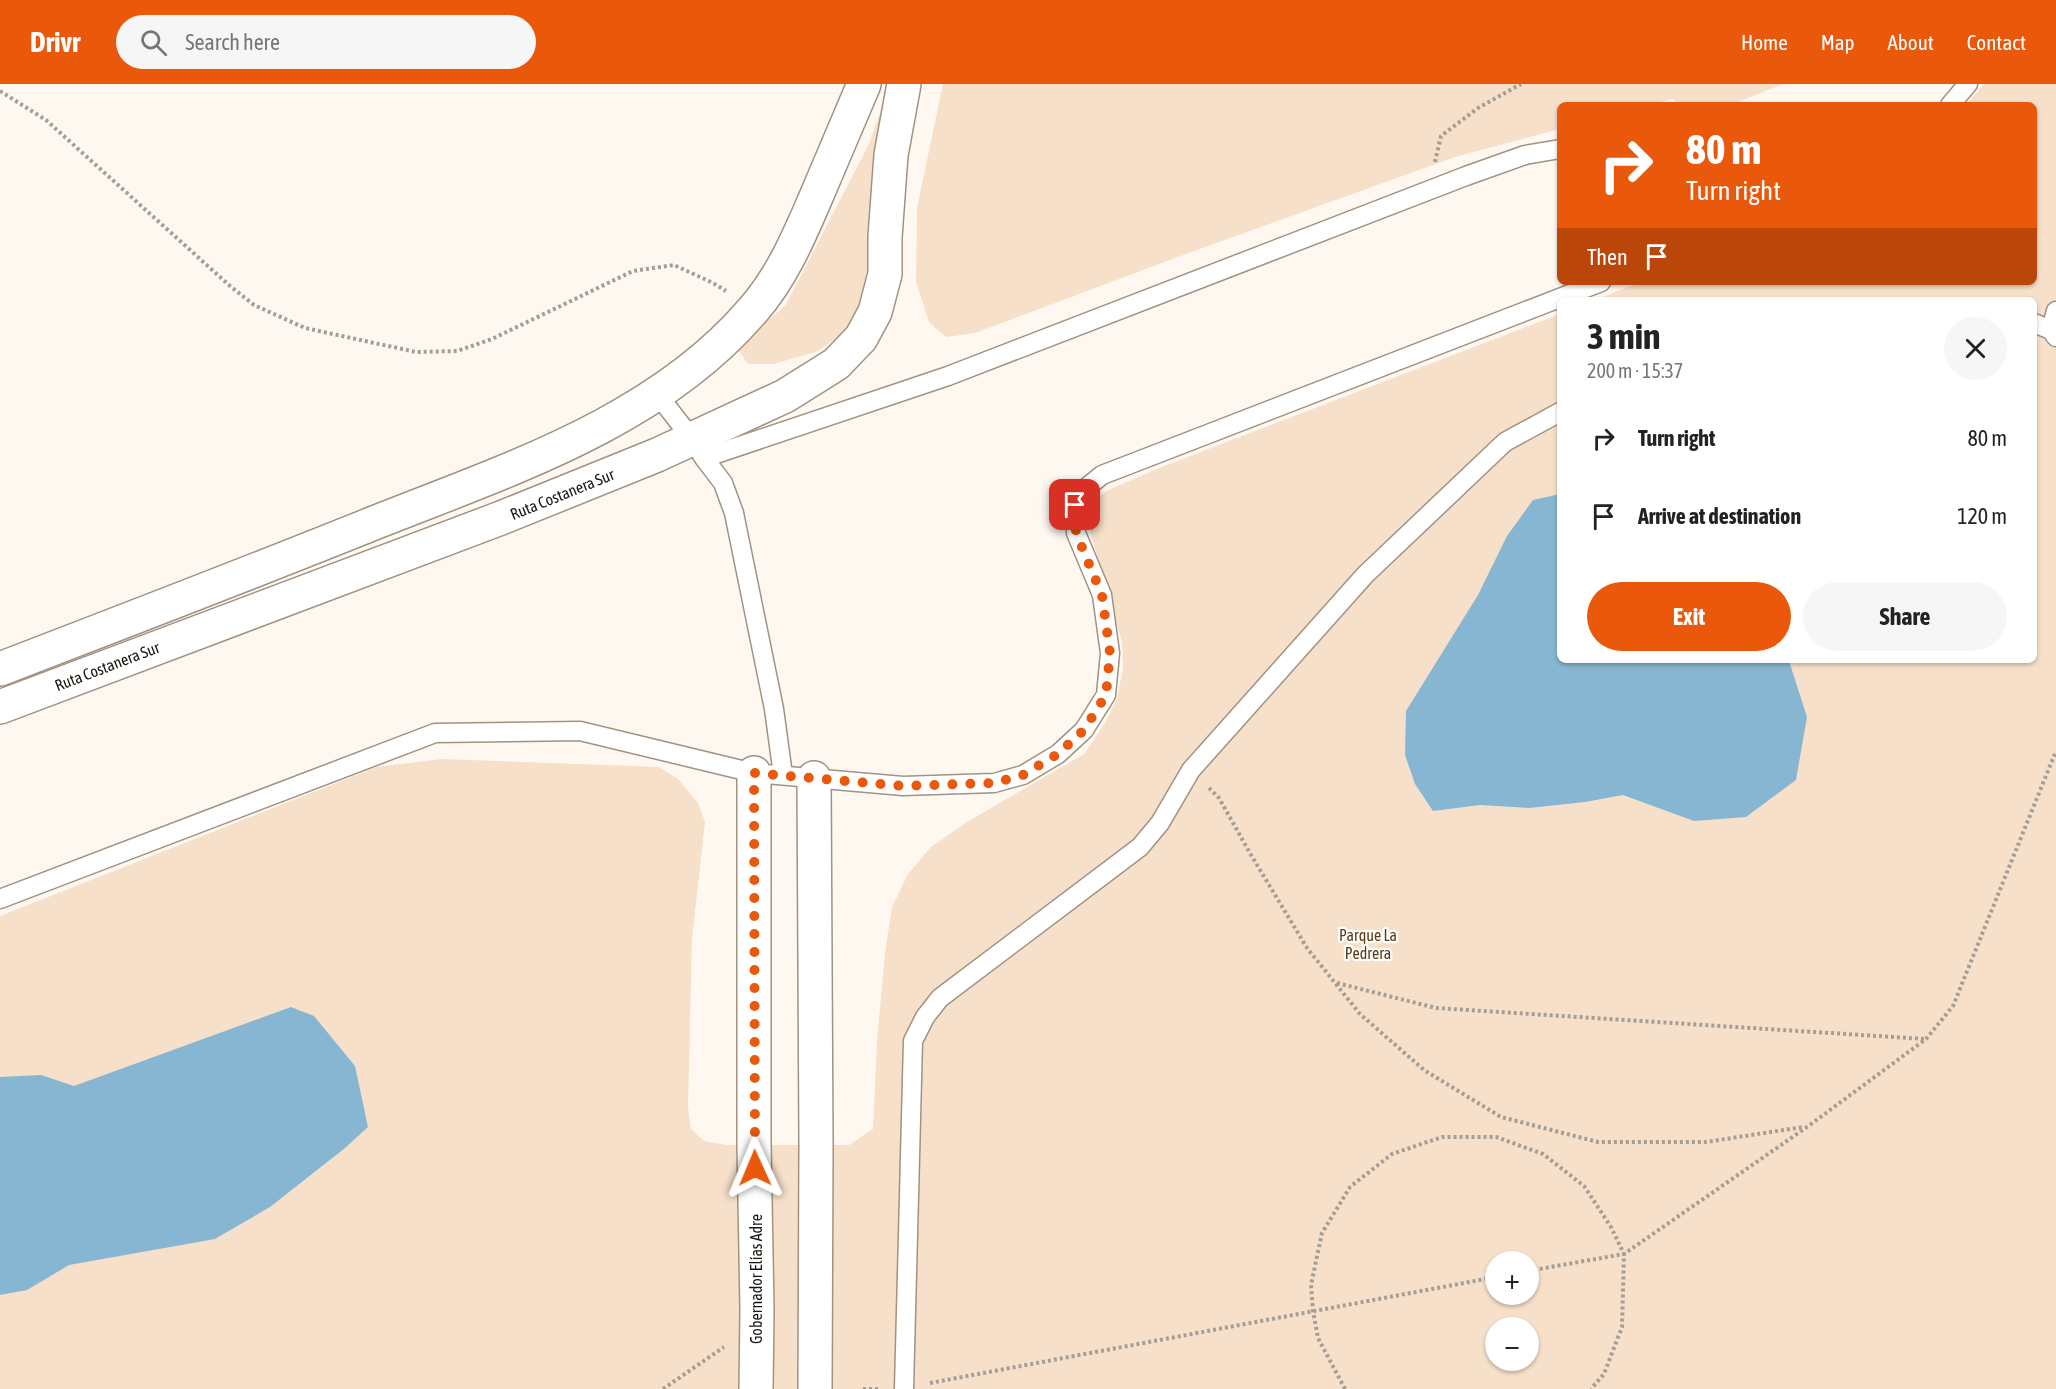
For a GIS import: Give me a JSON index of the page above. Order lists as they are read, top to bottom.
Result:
{
  "streets": {
    "main road": ["Ruta Costanera Sur", "Gobernador Elías Adre"]
  },
  "parks": ["Parque La Pedrera"],
  "page": {
    "header": "Drivr",
    "search": "Search here",
    "nav": [
      "Home",
      "Map",
      "About",
      "Contact"
    ],
    "turn": ["80 m", "Turn right"],
    "then": "Then",
    "heading": ["3 min", "200 m · 15:37"],
    "list": [
      {
        "name": "Turn right",
        "value": "80 m"
      },
      {
        "name": "Arrive at destination",
        "value": "120 m"
      }
    ],
    "buttons": ["Exit", "Share"],
    "map_buttons": ["+", "−"]
  }
}
